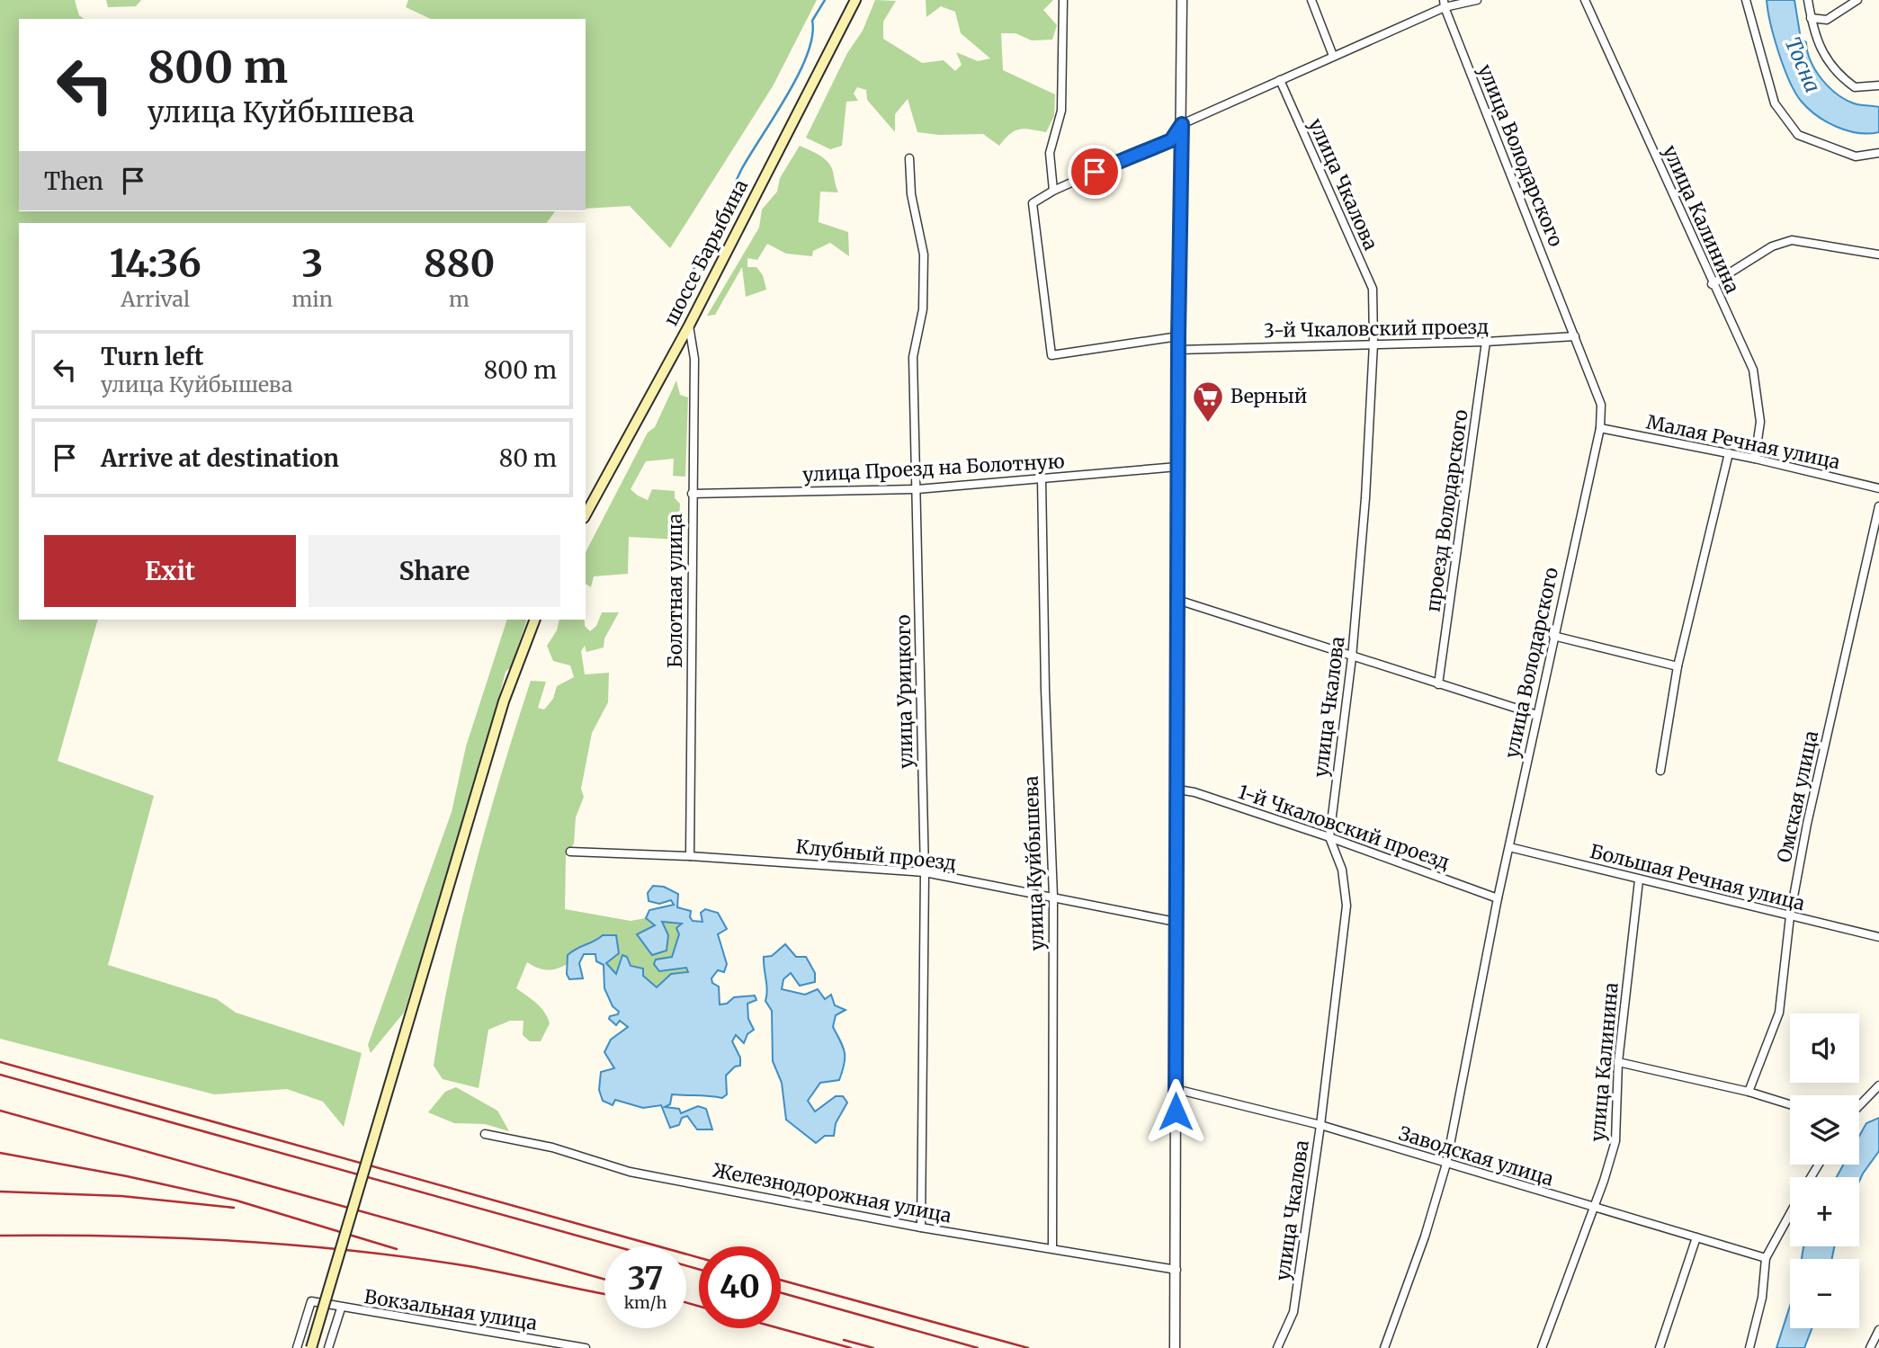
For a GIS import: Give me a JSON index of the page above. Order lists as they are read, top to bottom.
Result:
{
  "streets": {
    "main road": ["шоссе Барыбина"],
    "street": [
      "улица Володарского",
      "улица Чкалова",
      "улица Калинина",
      "3-й Чкаловский проезд",
      "Малая Речная улица",
      "улица Проезд на Болотную",
      "проезд Володарского",
      "Болотная улица",
      "улица Урицкого",
      "Омская улица",
      "1-й Чкаловский проезд",
      "Клубный проезд",
      "улица Куйбышева",
      "Большая Речная улица",
      "Заводская улица",
      "Железнодорожная улица",
      "Вокзальная улица"
    ]
  },
  "crossings": [
    ["улица Володарского", "3-й Чкаловский проезд"],
    ["улица Володарского", "Малая Речная улица"],
    ["улица Володарского", "1-й Чкаловский проезд"],
    ["улица Володарского", "Большая Речная улица"],
    ["улица Володарского", "Заводская улица"],
    ["улица Чкалова", "3-й Чкаловский проезд"],
    ["улица Чкалова", "1-й Чкаловский проезд"],
    ["улица Чкалова", "Заводская улица"],
    ["улица Калинина", "Малая Речная улица"],
    ["улица Калинина", "Большая Речная улица"],
    ["улица Калинина", "Заводская улица"],
    ["шоссе Барыбина", "Болотная улица"],
    ["3-й Чкаловский проезд", "проезд Володарского"],
    ["улица Проезд на Болотную", "Болотная улица"],
    ["улица Проезд на Болотную", "улица Урицкого"],
    ["улица Проезд на Болотную", "улица Куйбышева"],
    ["Болотная улица", "Клубный проезд"],
    ["улица Урицкого", "Клубный проезд"],
    ["улица Урицкого", "Железнодорожная улица"],
    ["Омская улица", "Большая Речная улица"],
    ["Клубный проезд", "улица Куйбышева"],
    ["улица Куйбышева", "Железнодорожная улица"]
  ],
  "water": ["Тосна"],
  "places": {
    "supermarket": ["Верный"]
  },
  "page": {
    "turn": ["800 m", "улица Куйбышева"],
    "then": "Then",
    "eta": [
      "14:36",
      "Arrival",
      "3",
      "min",
      "880",
      "m"
    ],
    "list": [
      {
        "name": "Turn left",
        "note": "улица Куйбышева",
        "value": "800 m"
      },
      {
        "name": "Arrive at destination",
        "value": "80 m"
      }
    ],
    "buttons": ["Exit", "Share"],
    "map_buttons": ["+", "−"],
    "speed": "37 km/h",
    "limit": "40"
  }
}
